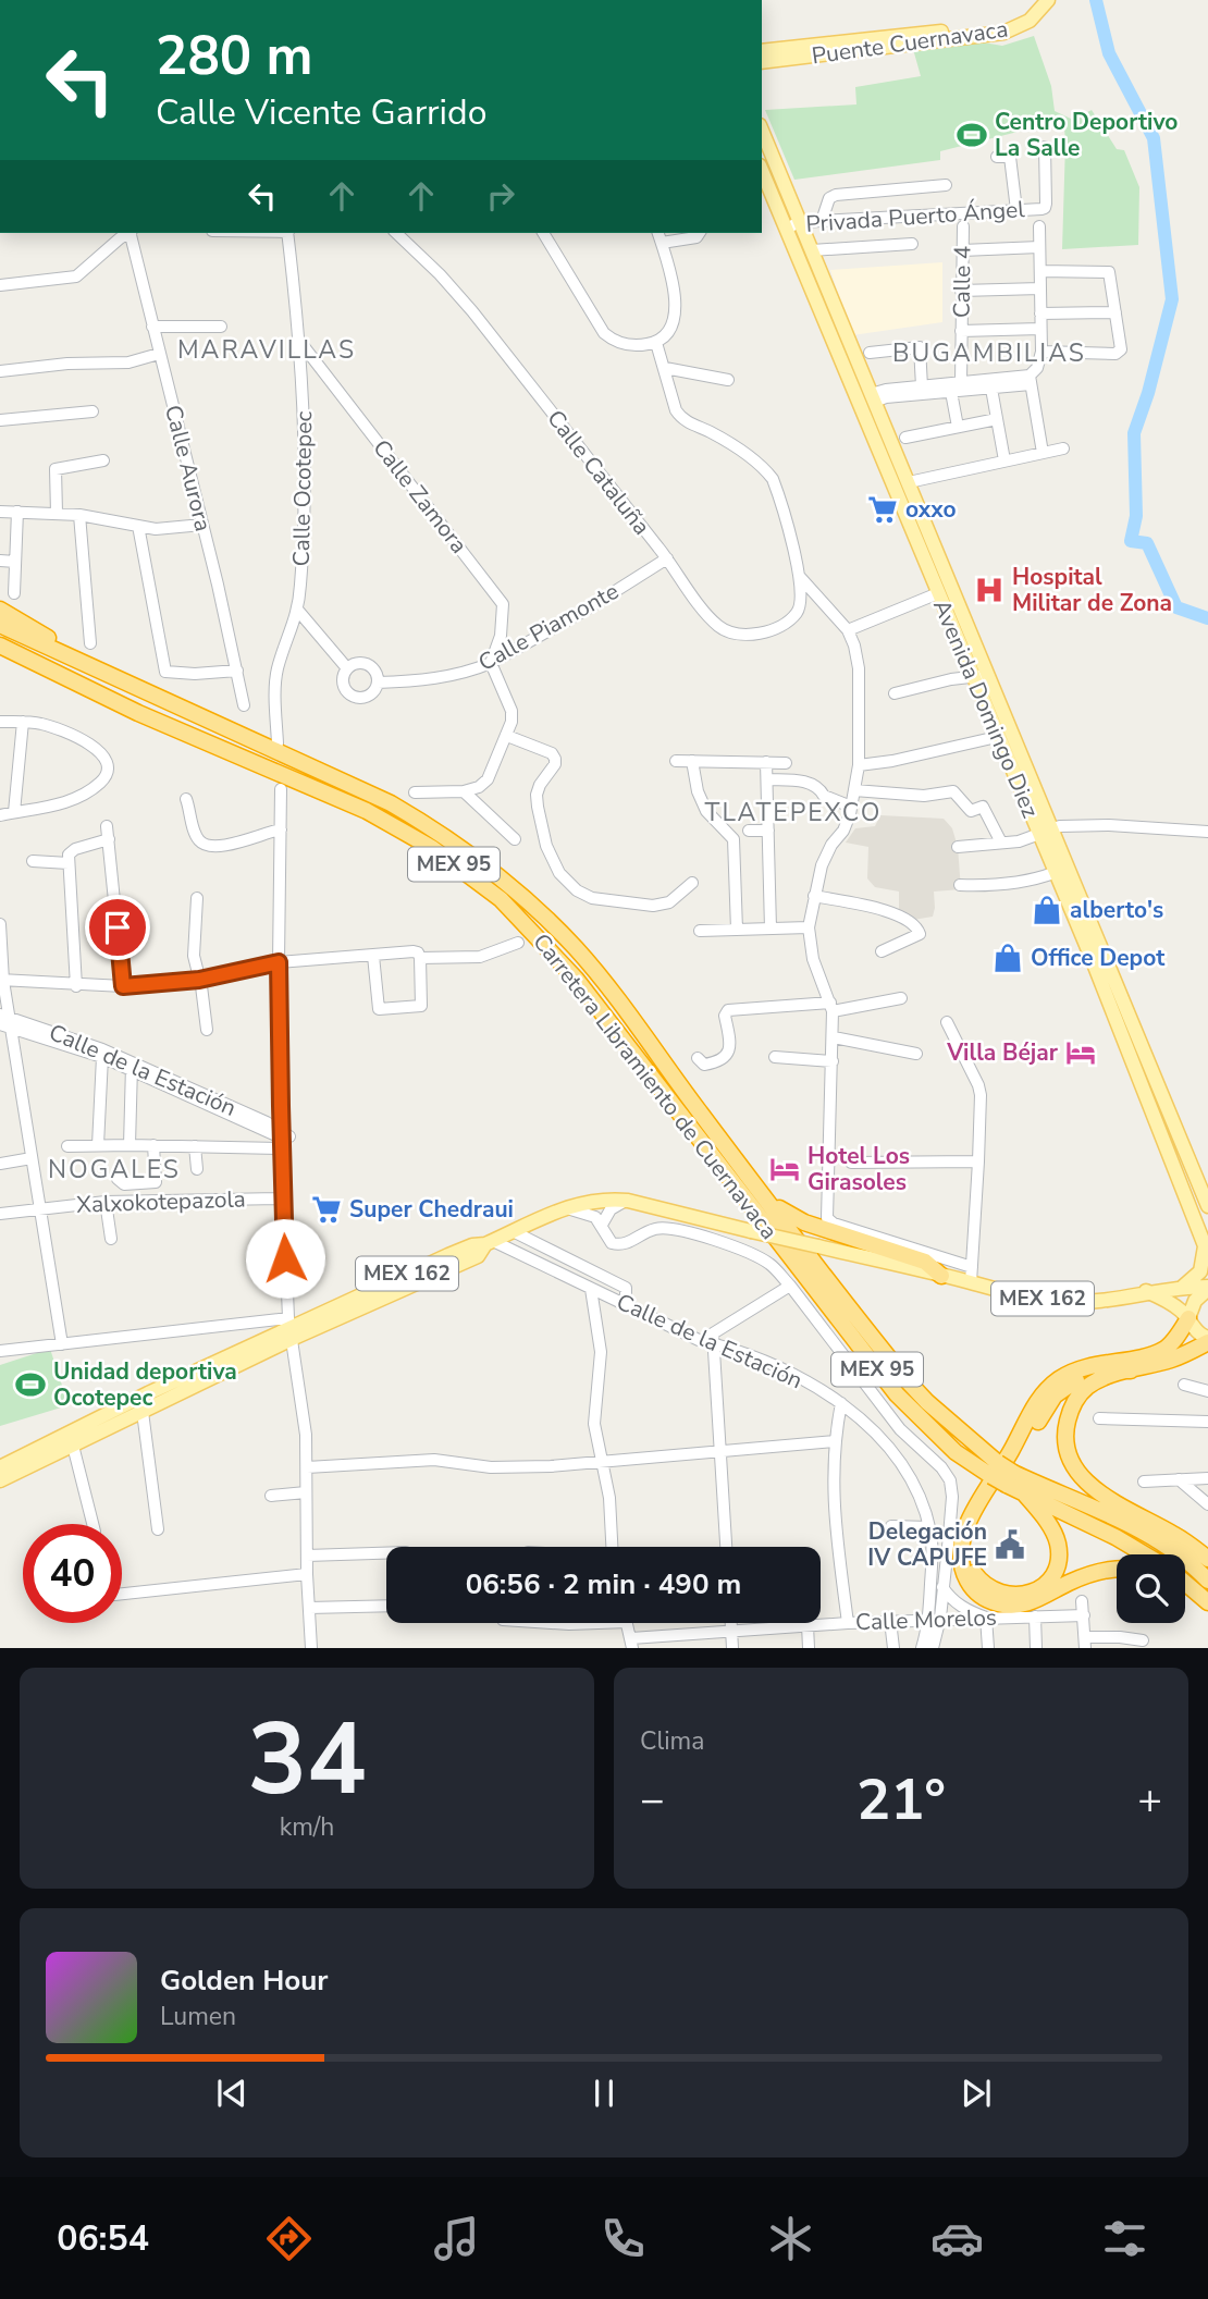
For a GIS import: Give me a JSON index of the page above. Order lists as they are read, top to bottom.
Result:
{
  "streets": {
    "highway": ["MEX 95", "Carretera Libramiento de Cuernavaca"],
    "main road": ["Puente Cuernavaca", "Avenida Domingo Diez", "MEX 162"],
    "street": [
      "Privada Puerto Ángel",
      "Calle 4",
      "Calle Aurora",
      "Calle Cataluña",
      "Calle Ocotepec",
      "Calle Zamora",
      "Calle Piamonte",
      "Calle de la Estación",
      "Xalxokotepazola",
      "Calle Morelos"
    ]
  },
  "crossings": [
    ["Privada Puerto Ángel", "Avenida Domingo Diez"],
    ["Calle Cataluña", "Calle Piamonte"],
    ["Calle Ocotepec", "Calle Zamora"],
    ["Calle Zamora", "Calle Piamonte"],
    ["Calle de la Estación", "MEX 162"],
    ["Calle de la Estación", "Calle Morelos"]
  ],
  "districts": [
    "MARAVILLAS",
    "BUGAMBILIAS",
    "TLATEPEXCO",
    "NOGALES"
  ],
  "places": {
    "sports": ["Centro Deportivo La Salle", "Unidad deportiva Ocotepec"],
    "supermarket": ["oxxo", "Super Chedraui"],
    "hospital": ["Hospital Militar de Zona"],
    "shop": ["alberto's", "Office Depot"],
    "hotel": ["Villa Béjar", "Hotel Los Girasoles"],
    "public building": ["Delegación IV CAPUFE"]
  },
  "page": {
    "turn": ["280 m", "Calle Vicente Garrido"],
    "limit": "40",
    "trip": "06:56 · 2 min · 490 m",
    "tile": [
      ["34", "km/h"],
      "Clima"
    ],
    "heat": ["−", "21°", "+"],
    "song": ["Golden Hour", "Lumen"],
    "tabs": "06:54"
  }
}
